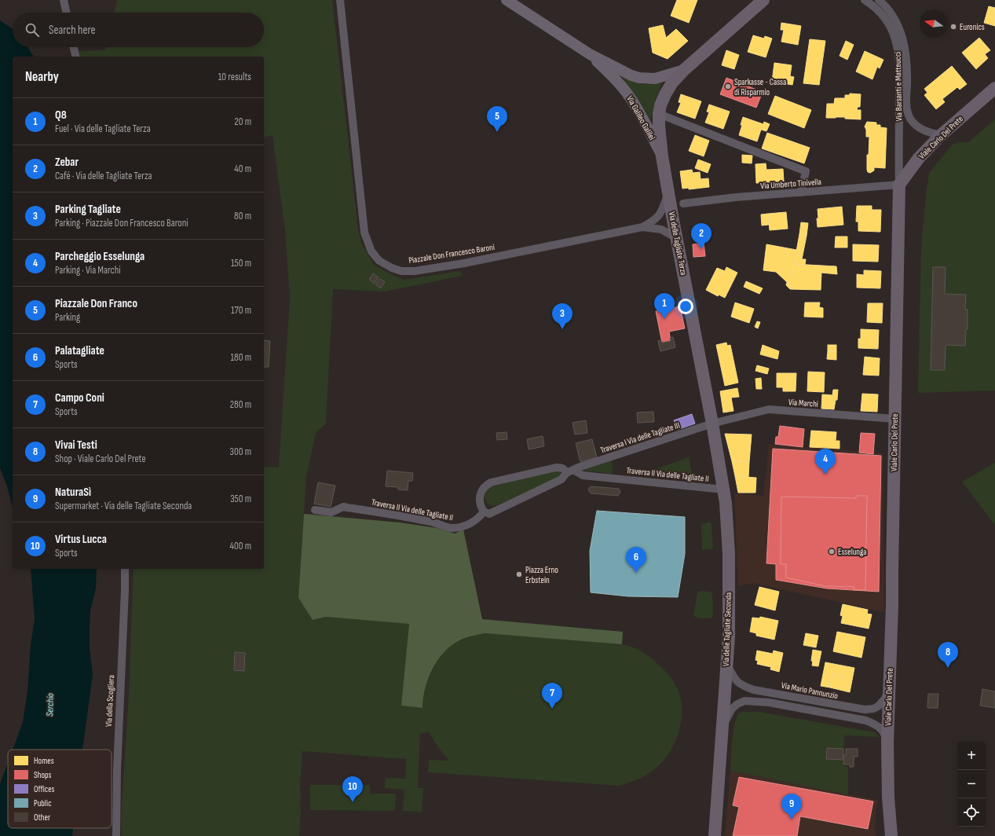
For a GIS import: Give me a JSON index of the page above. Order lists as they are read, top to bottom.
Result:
{
  "streets": {
    "main road": [
      "Via Galileo Galilei",
      "Viale Carlo Del Prete",
      "Via delle Tagliate Terza",
      "Via delle Tagliate Seconda"
    ],
    "street": [
      "Via Barsanti e Matteucci",
      "Via Umberto Tinivella",
      "Piazzale Don Francesco Baroni",
      "Via Marchi",
      "Traversa I Via delle Tagliate III",
      "Traversa II Via delle Tagliate II",
      "Via Mario Pannunzio",
      "Via della Scogliera"
    ]
  },
  "crossings": [
    ["Via Barsanti e Matteucci", "Viale Carlo Del Prete"],
    ["Via Barsanti e Matteucci", "Via Umberto Tinivella"],
    ["Via Galileo Galilei", "Via delle Tagliate Terza"],
    ["Viale Carlo Del Prete", "Via Umberto Tinivella"],
    ["Viale Carlo Del Prete", "Via Marchi"],
    ["Viale Carlo Del Prete", "Via Mario Pannunzio"],
    ["Via delle Tagliate Terza", "Piazzale Don Francesco Baroni"],
    ["Via delle Tagliate Terza", "Via Marchi"],
    ["Via delle Tagliate Terza", "Traversa I Via delle Tagliate III"],
    ["Via delle Tagliate Terza", "Via delle Tagliate Seconda"],
    ["Via Marchi", "Traversa I Via delle Tagliate III"],
    ["Via Marchi", "Via delle Tagliate Seconda"],
    ["Traversa I Via delle Tagliate III", "Traversa II Via delle Tagliate II"],
    ["Traversa I Via delle Tagliate III", "Via delle Tagliate Seconda"],
    ["Traversa II Via delle Tagliate II", "Via delle Tagliate Seconda"],
    ["Via delle Tagliate Seconda", "Via Mario Pannunzio"]
  ],
  "water": ["Serchio"],
  "places": [
    "Euronics",
    "Sparkasse - Cassa di Risparmio",
    "Esselunga",
    "Piazza Erno Erbstein"
  ],
  "legend": [
    "Homes",
    "Shops",
    "Offices",
    "Public",
    "Other"
  ],
  "north": "left",
  "page": {
    "search": "Search here",
    "heading": ["Nearby", "10 results"],
    "list": [
      {
        "mark": "1",
        "name": "Q8",
        "note": "Fuel · Via delle Tagliate Terza",
        "value": "20 m"
      },
      {
        "mark": "2",
        "name": "Zebar",
        "note": "Café · Via delle Tagliate Terza",
        "value": "40 m"
      },
      {
        "mark": "3",
        "name": "Parking Tagliate",
        "note": "Parking · Piazzale Don Francesco Baroni",
        "value": "80 m"
      },
      {
        "mark": "4",
        "name": "Parcheggio Esselunga",
        "note": "Parking · Via Marchi",
        "value": "150 m"
      },
      {
        "mark": "5",
        "name": "Piazzale Don Franco",
        "note": "Parking",
        "value": "170 m"
      },
      {
        "mark": "6",
        "name": "Palatagliate",
        "note": "Sports",
        "value": "180 m"
      },
      {
        "mark": "7",
        "name": "Campo Coni",
        "note": "Sports",
        "value": "280 m"
      },
      {
        "mark": "8",
        "name": "Vivai Testi",
        "note": "Shop · Viale Carlo Del Prete",
        "value": "300 m"
      },
      {
        "mark": "9",
        "name": "NaturaSì",
        "note": "Supermarket · Via delle Tagliate Seconda",
        "value": "350 m"
      },
      {
        "mark": "10",
        "name": "Virtus Lucca",
        "note": "Sports",
        "value": "400 m"
      }
    ],
    "pins": [
      "5",
      "2",
      "1",
      "3",
      "4",
      "6",
      "8",
      "7",
      "10",
      "9"
    ],
    "map_buttons": ["+", "−"]
  }
}
